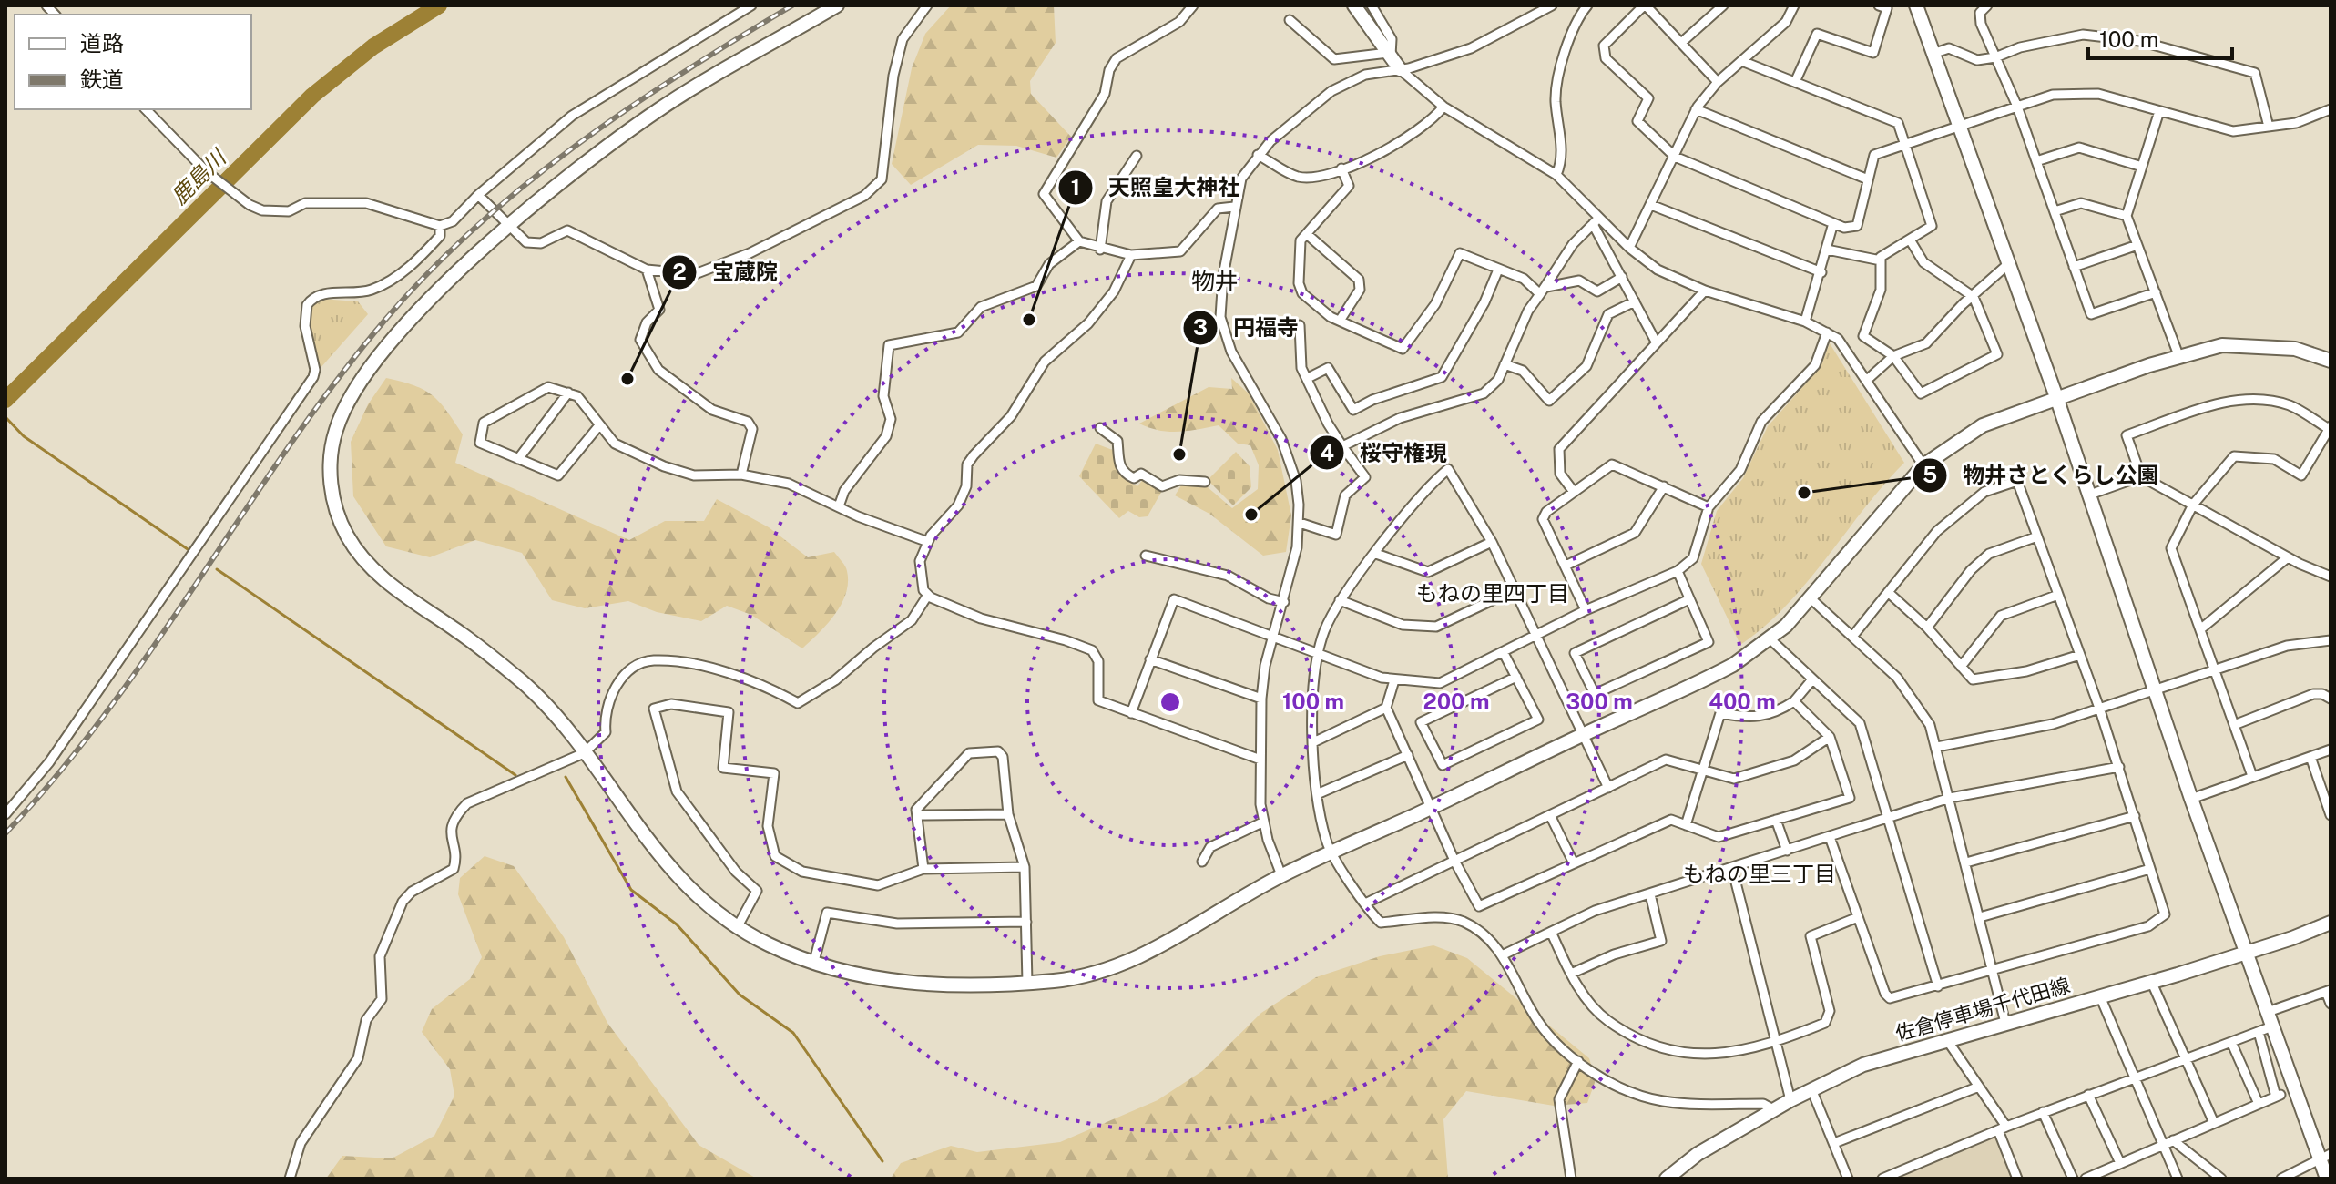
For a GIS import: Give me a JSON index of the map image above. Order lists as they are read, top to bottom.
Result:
{
  "streets": {
    "street": ["佐倉停車場千代田線"]
  },
  "districts": ["物井", "もねの里四丁目", "もねの里三丁目"],
  "water": ["鹿島川"],
  "places": [
    "天照皇大神社",
    "宝蔵院",
    "円福寺",
    "物井さとくらし公園",
    "桜守権現"
  ],
  "legend": ["道路", "鉄道"],
  "scale_bar": "100 m",
  "rings": [
    "100 m",
    "200 m",
    "300 m",
    "400 m"
  ]
}
